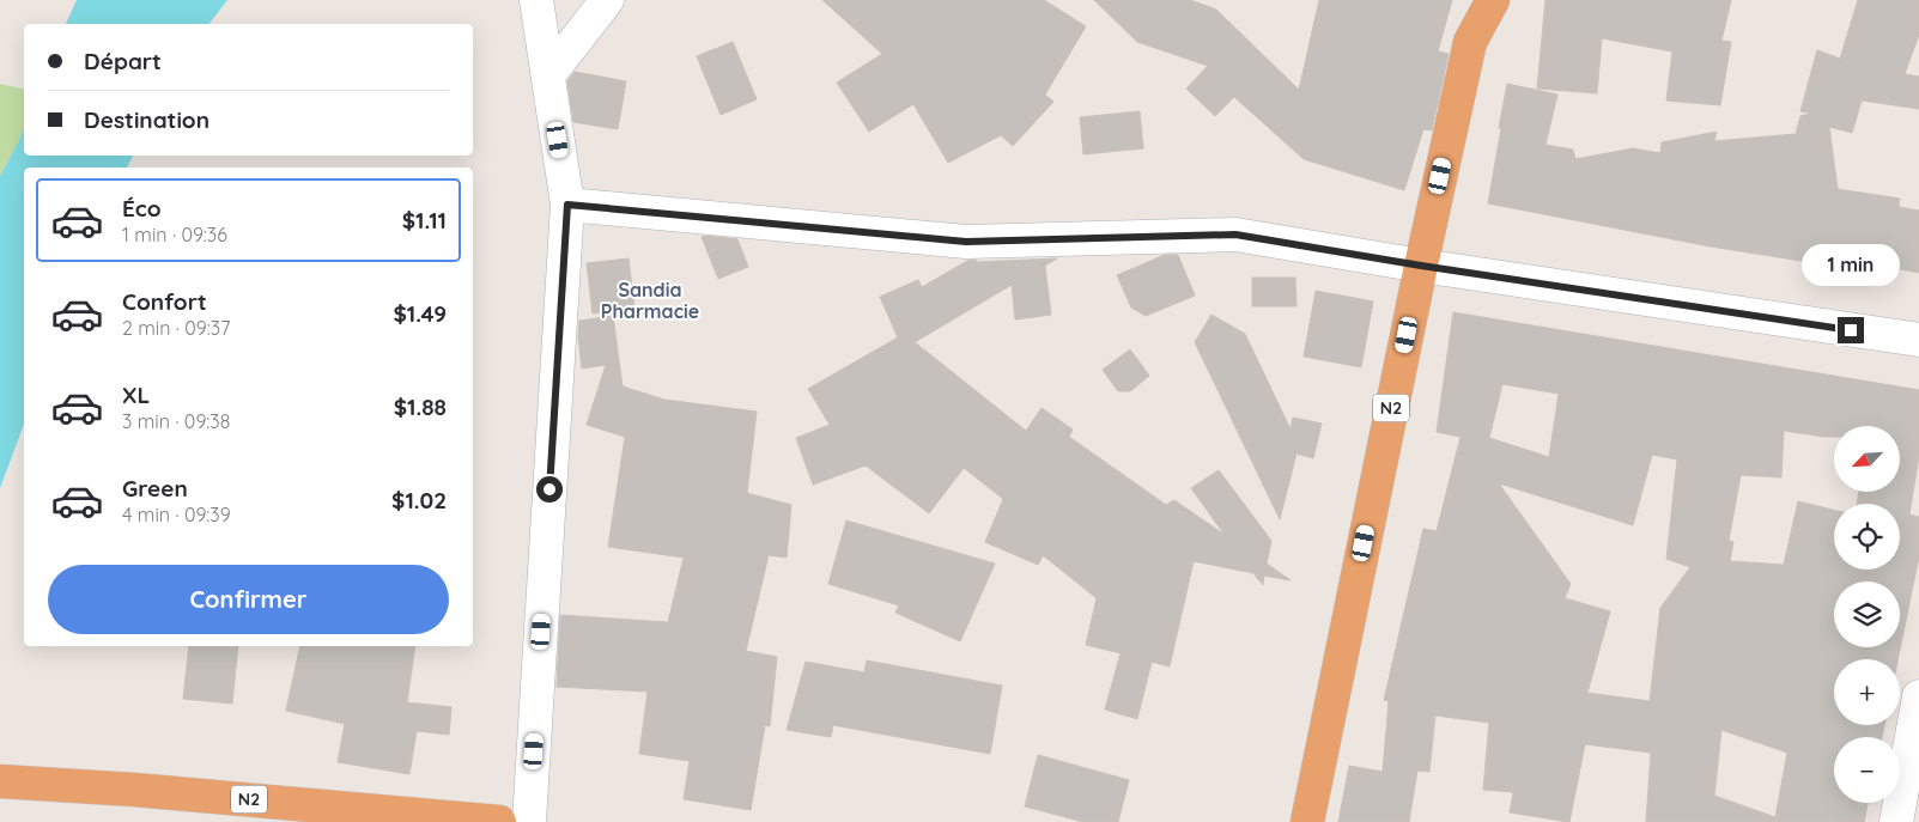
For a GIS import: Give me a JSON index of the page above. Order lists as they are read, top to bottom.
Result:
{
  "streets": {
    "highway": ["N2"]
  },
  "districts": ["Sandia Pharmacie"],
  "north": "bottom left",
  "page": {
    "banner": ["Départ", "Destination"],
    "list": [
      {
        "name": "Éco",
        "note": "1 min · 09:36",
        "value": "$1.11"
      },
      {
        "name": "Confort",
        "note": "2 min · 09:37",
        "value": "$1.49"
      },
      {
        "name": "XL",
        "note": "3 min · 09:38",
        "value": "$1.88"
      },
      {
        "name": "Green",
        "note": "4 min · 09:39",
        "value": "$1.02"
      }
    ],
    "bubble": "1 min",
    "map_buttons": ["+", "−"],
    "buttons": "Confirmer"
  }
}
